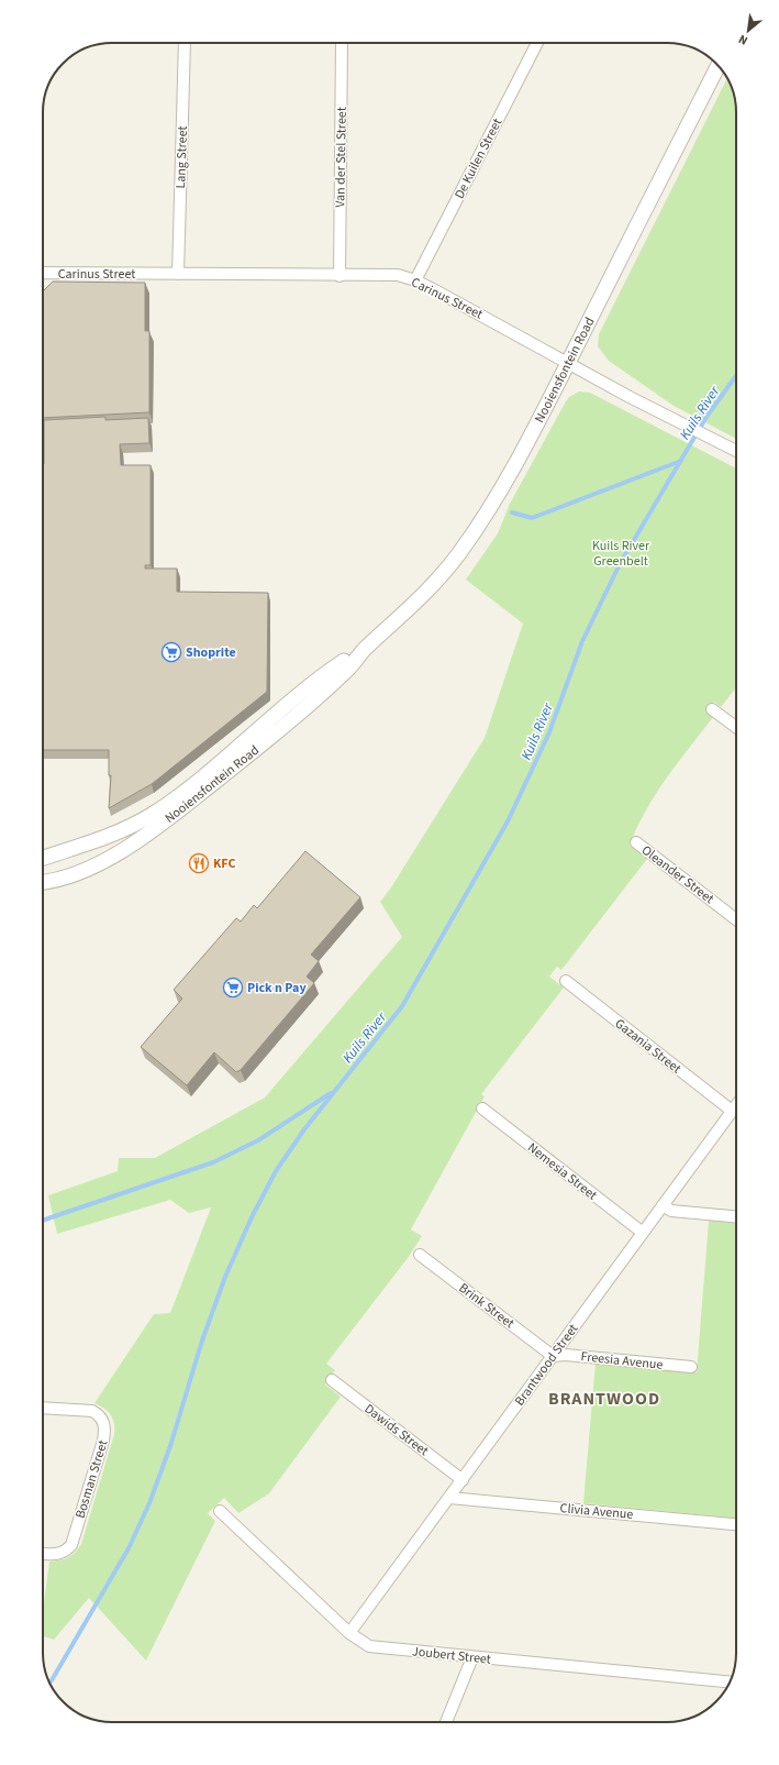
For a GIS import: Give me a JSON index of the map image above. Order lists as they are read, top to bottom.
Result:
{
  "streets": {
    "street": [
      "Lang Street",
      "Van der Stel Street",
      "De Kuilen Street",
      "Carinus Street",
      "Nooiensfontein Road",
      "Oleander Street",
      "Gazania Street",
      "Nemesia Street",
      "Brink Street",
      "Freesia Avenue",
      "Brantwood Street",
      "Dawids Street",
      "Bosman Street",
      "Clivia Avenue",
      "Joubert Street"
    ]
  },
  "crossings": [
    ["Lang Street", "Carinus Street"],
    ["Van der Stel Street", "Carinus Street"],
    ["De Kuilen Street", "Carinus Street"],
    ["Carinus Street", "Nooiensfontein Road"],
    ["Gazania Street", "Brantwood Street"],
    ["Nemesia Street", "Brantwood Street"],
    ["Brink Street", "Freesia Avenue"],
    ["Brink Street", "Brantwood Street"],
    ["Freesia Avenue", "Brantwood Street"],
    ["Brantwood Street", "Dawids Street"],
    ["Brantwood Street", "Clivia Avenue"],
    ["Brantwood Street", "Joubert Street"]
  ],
  "districts": ["BRANTWOOD"],
  "water": ["Kuils River"],
  "parks": ["Kuils River Greenbelt"],
  "places": {
    "supermarket": ["Shoprite", "Pick n Pay"],
    "restaurant": ["KFC"]
  },
  "north": "bottom left"
}
